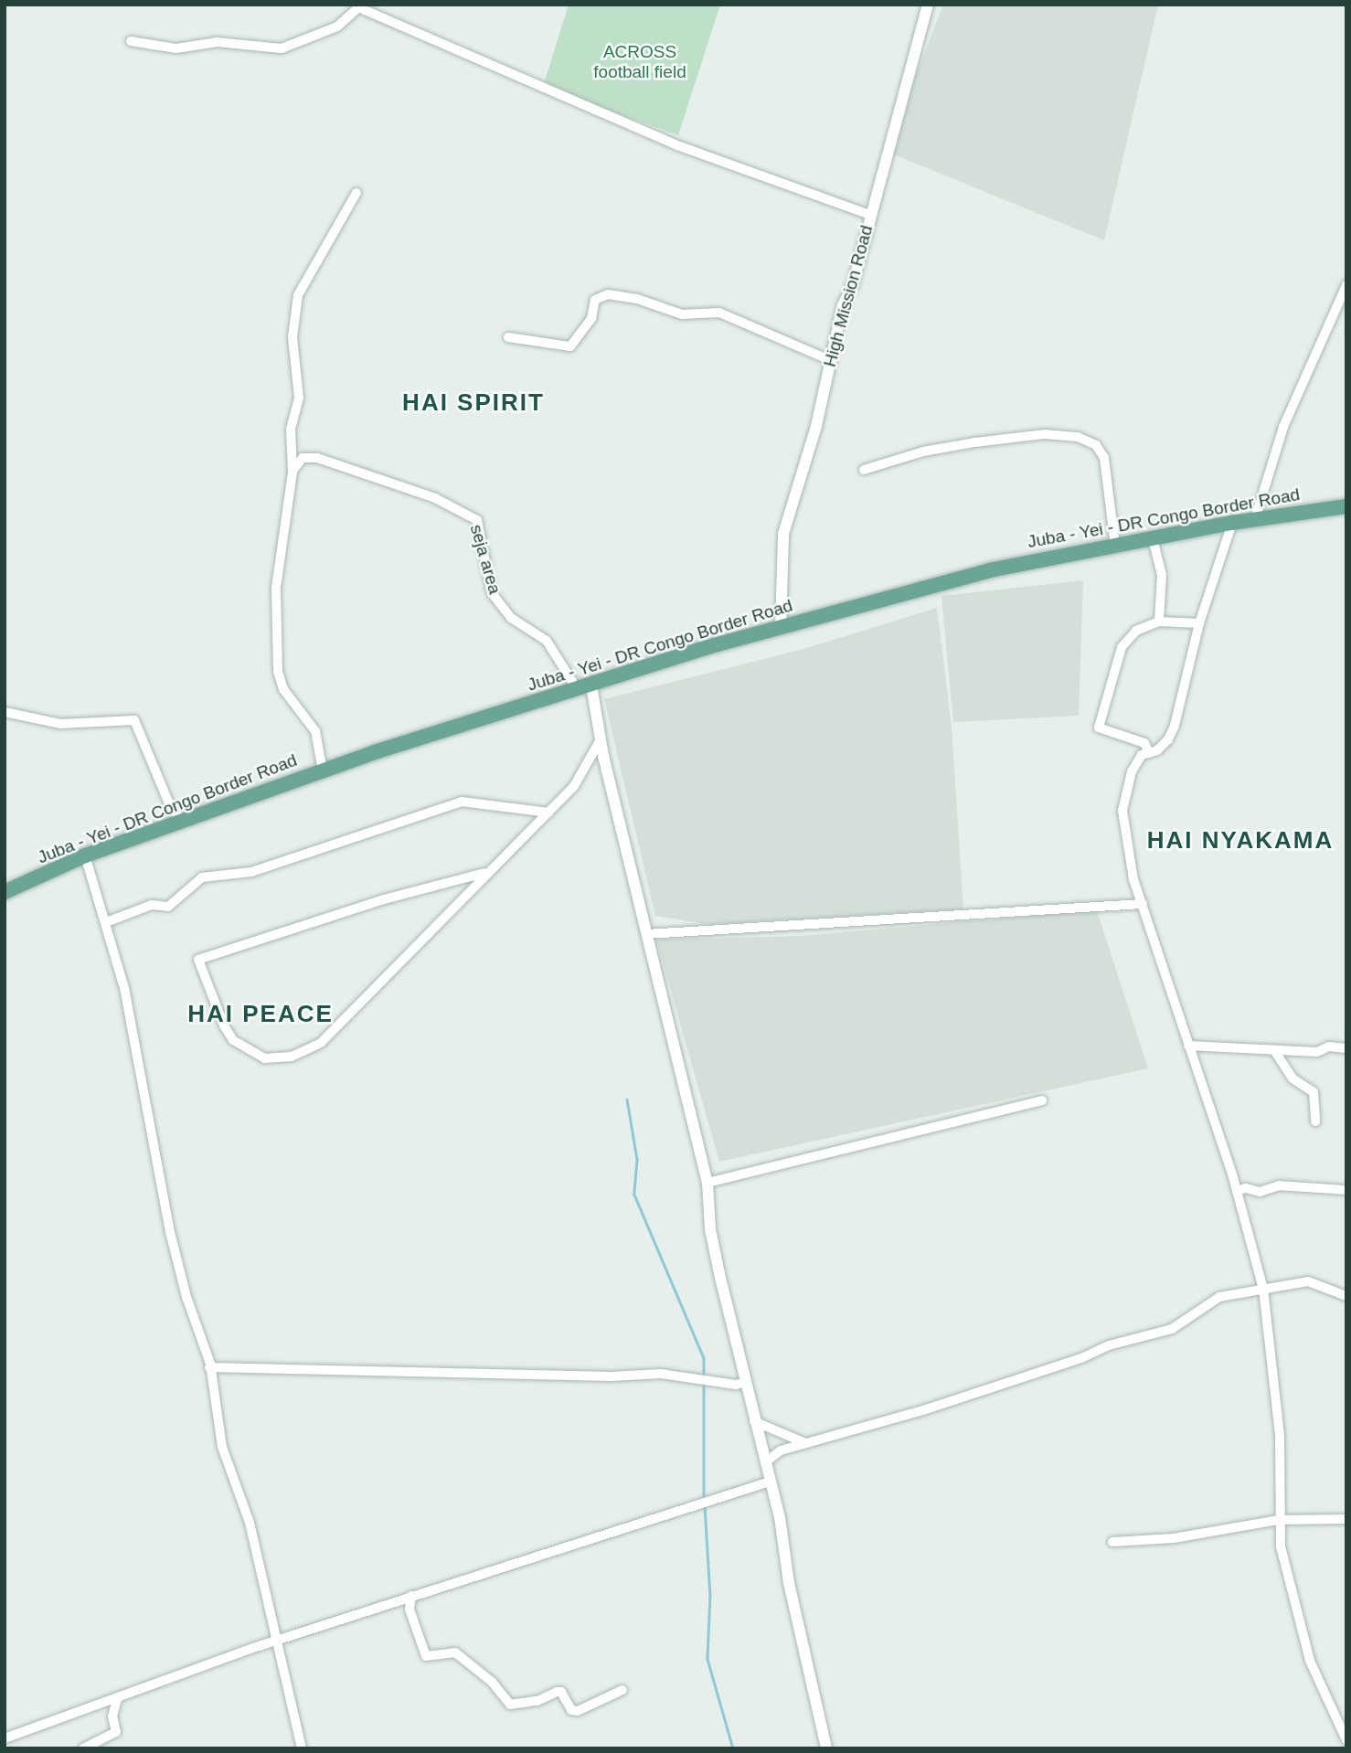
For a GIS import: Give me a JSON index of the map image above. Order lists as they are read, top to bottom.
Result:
{
  "streets": {
    "main road": ["Juba - Yei - DR Congo Border Road"],
    "street": ["High Mission Road", "seja area"]
  },
  "crossings": [
    ["High Mission Road", "Juba - Yei - DR Congo Border Road"],
    ["Juba - Yei - DR Congo Border Road", "seja area"]
  ],
  "districts": ["HAI SPIRIT", "HAI NYAKAMA", "HAI PEACE"],
  "parks": ["ACROSS football field"]
}
